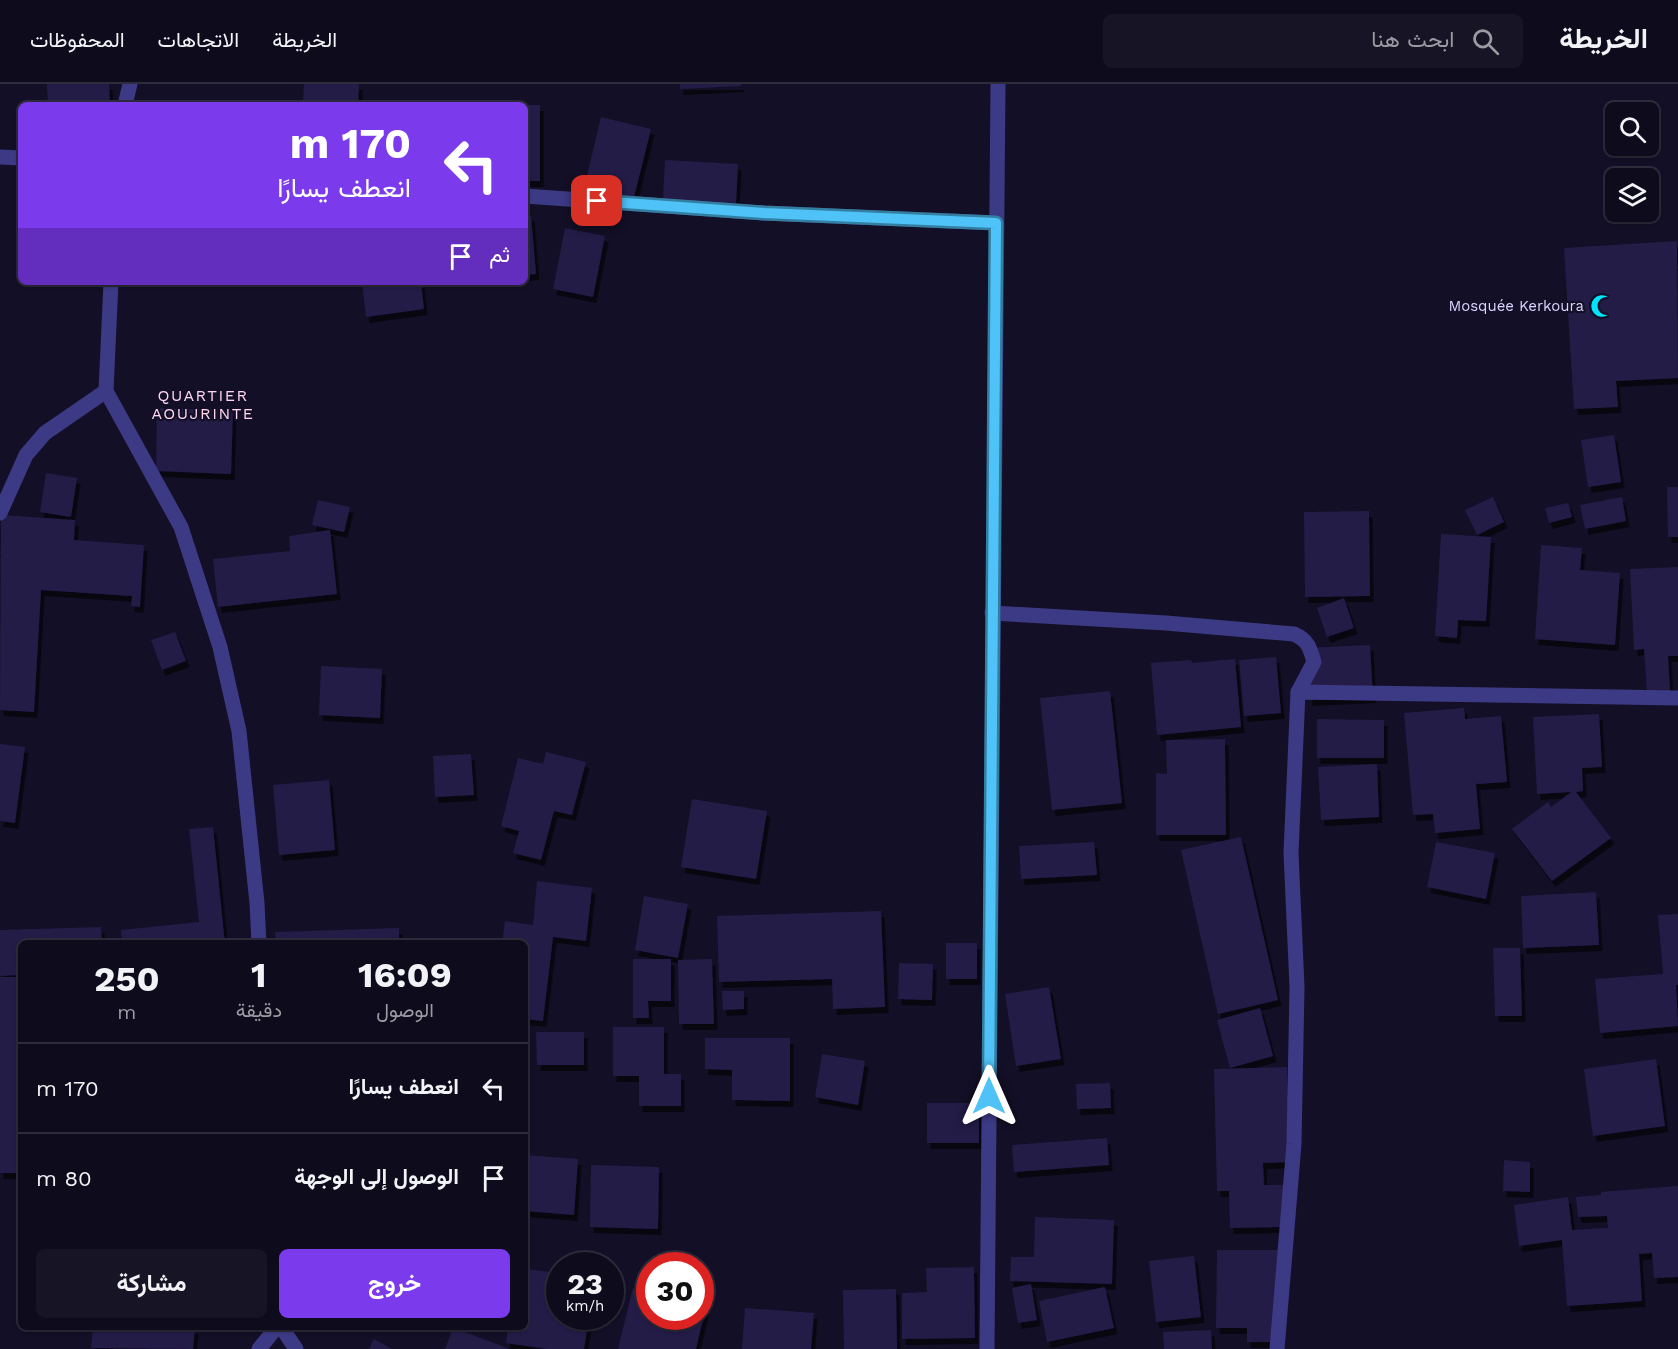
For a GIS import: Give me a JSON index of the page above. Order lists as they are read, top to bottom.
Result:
{
  "districts": ["QUARTIER AOUJRINTE"],
  "places": {
    "mosque": ["Mosquée Kerkoura"]
  },
  "page": {
    "header": "الخريطة",
    "search": "ابحث هنا",
    "nav": ["الخريطة", "الاتجاهات", "المحفوظات"],
    "turn": ["170 m", "انعطف يسارًا"],
    "then": "ثم",
    "eta": [
      "16:09",
      "الوصول",
      "1",
      "دقيقة",
      "250",
      "m"
    ],
    "list": [
      {
        "name": "انعطف يسارًا",
        "value": "170 m"
      },
      {
        "name": "الوصول إلى الوجهة",
        "value": "80 m"
      }
    ],
    "buttons": ["خروج", "مشاركة"],
    "speed": "23 km/h",
    "limit": "30"
  }
}
